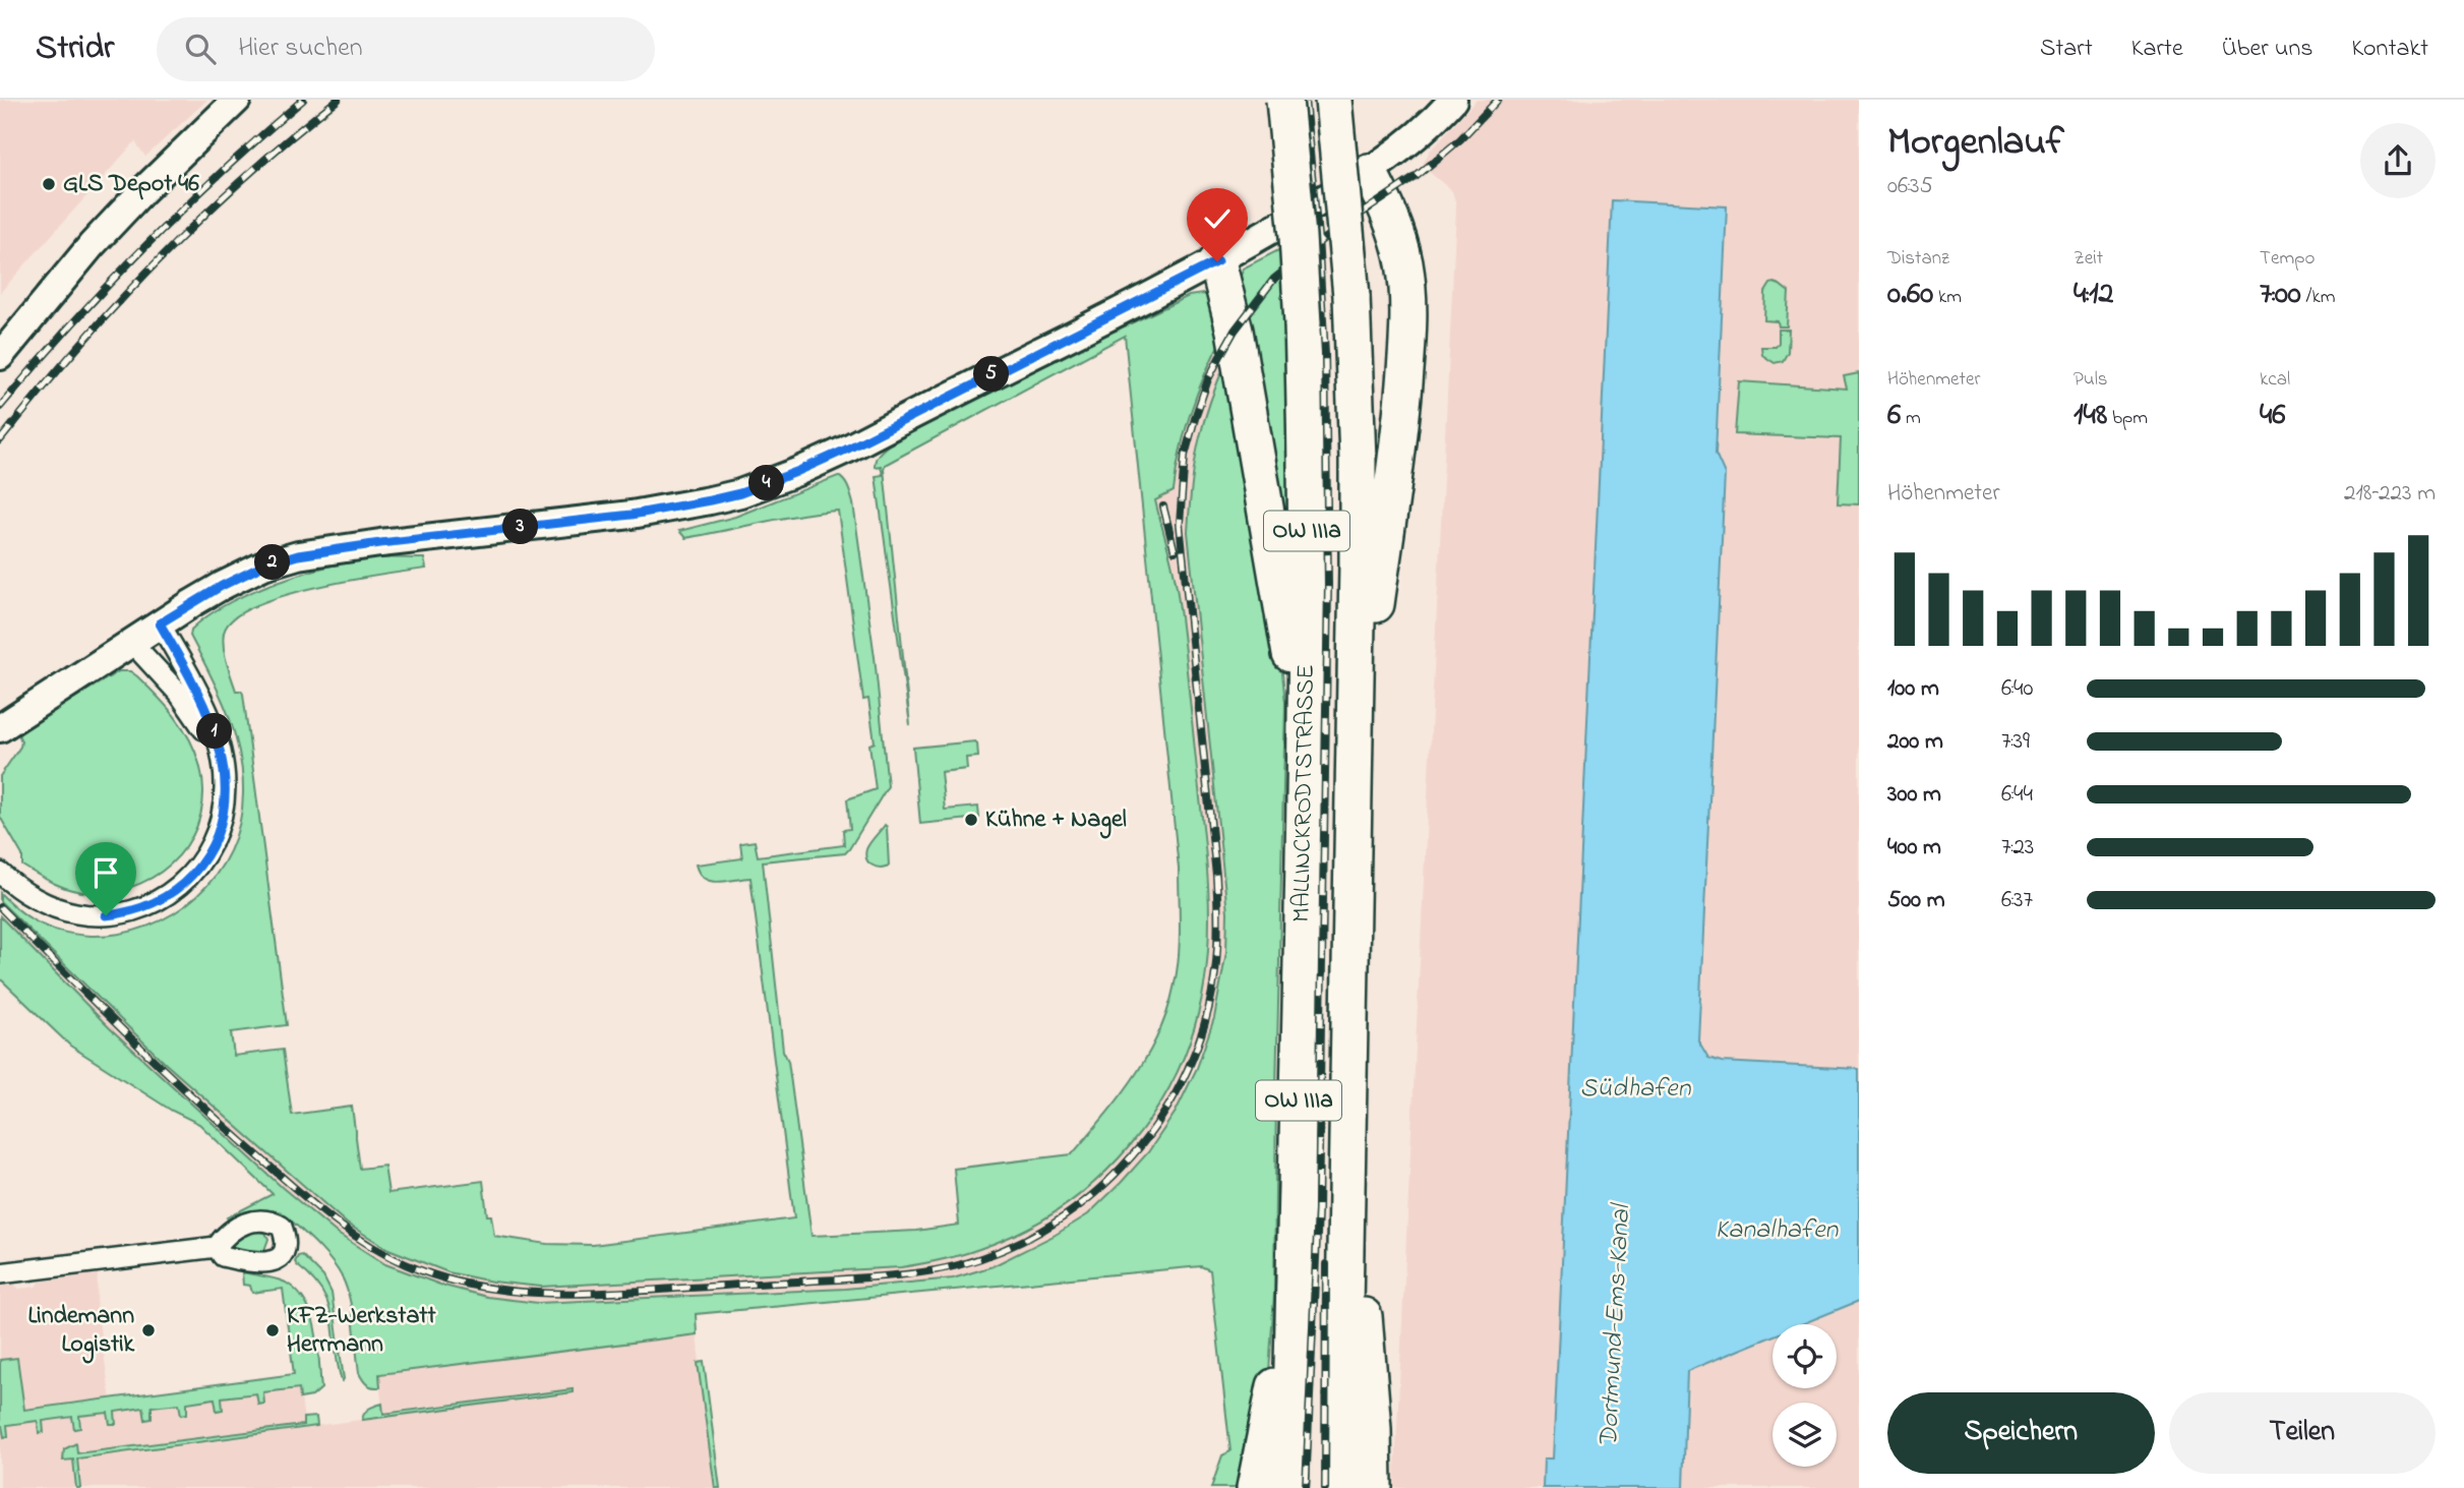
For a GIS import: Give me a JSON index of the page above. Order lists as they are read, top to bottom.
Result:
{
  "streets": {
    "highway": ["OW IIIa", "MALLINCKRODTSTRASSE"]
  },
  "water": ["Südhafen", "Kanalhafen", "Dortmund-Ems-Kanal"],
  "places": [
    "GLS Depot 46",
    "Kühne + Nagel",
    "Lindemann Logistik",
    "KFZ-Werkstatt Herrmann"
  ],
  "page": {
    "header": "Stridr",
    "search": "Hier suchen",
    "nav": [
      "Start",
      "Karte",
      "Über uns",
      "Kontakt"
    ],
    "heading": ["Morgenlauf", "06:35"],
    "stats": [
      ["Distanz", "0.60 km"],
      ["Zeit", "4:12"],
      ["Tempo", "7:00 /km"],
      ["Höhenmeter", "6 m"],
      ["Puls", "148 bpm"],
      ["kcal", "46"]
    ],
    "pins": [
      "5",
      "4",
      "3",
      "2",
      "1"
    ],
    "chart": ["Höhenmeter", "218–223 m"],
    "list": [
      {
        "name": "100 m",
        "note": "6:40"
      },
      {
        "name": "200 m",
        "note": "7:39"
      },
      {
        "name": "300 m",
        "note": "6:44"
      },
      {
        "name": "400 m",
        "note": "7:23"
      },
      {
        "name": "500 m",
        "note": "6:37"
      }
    ],
    "buttons": ["Speichern", "Teilen"]
  }
}
